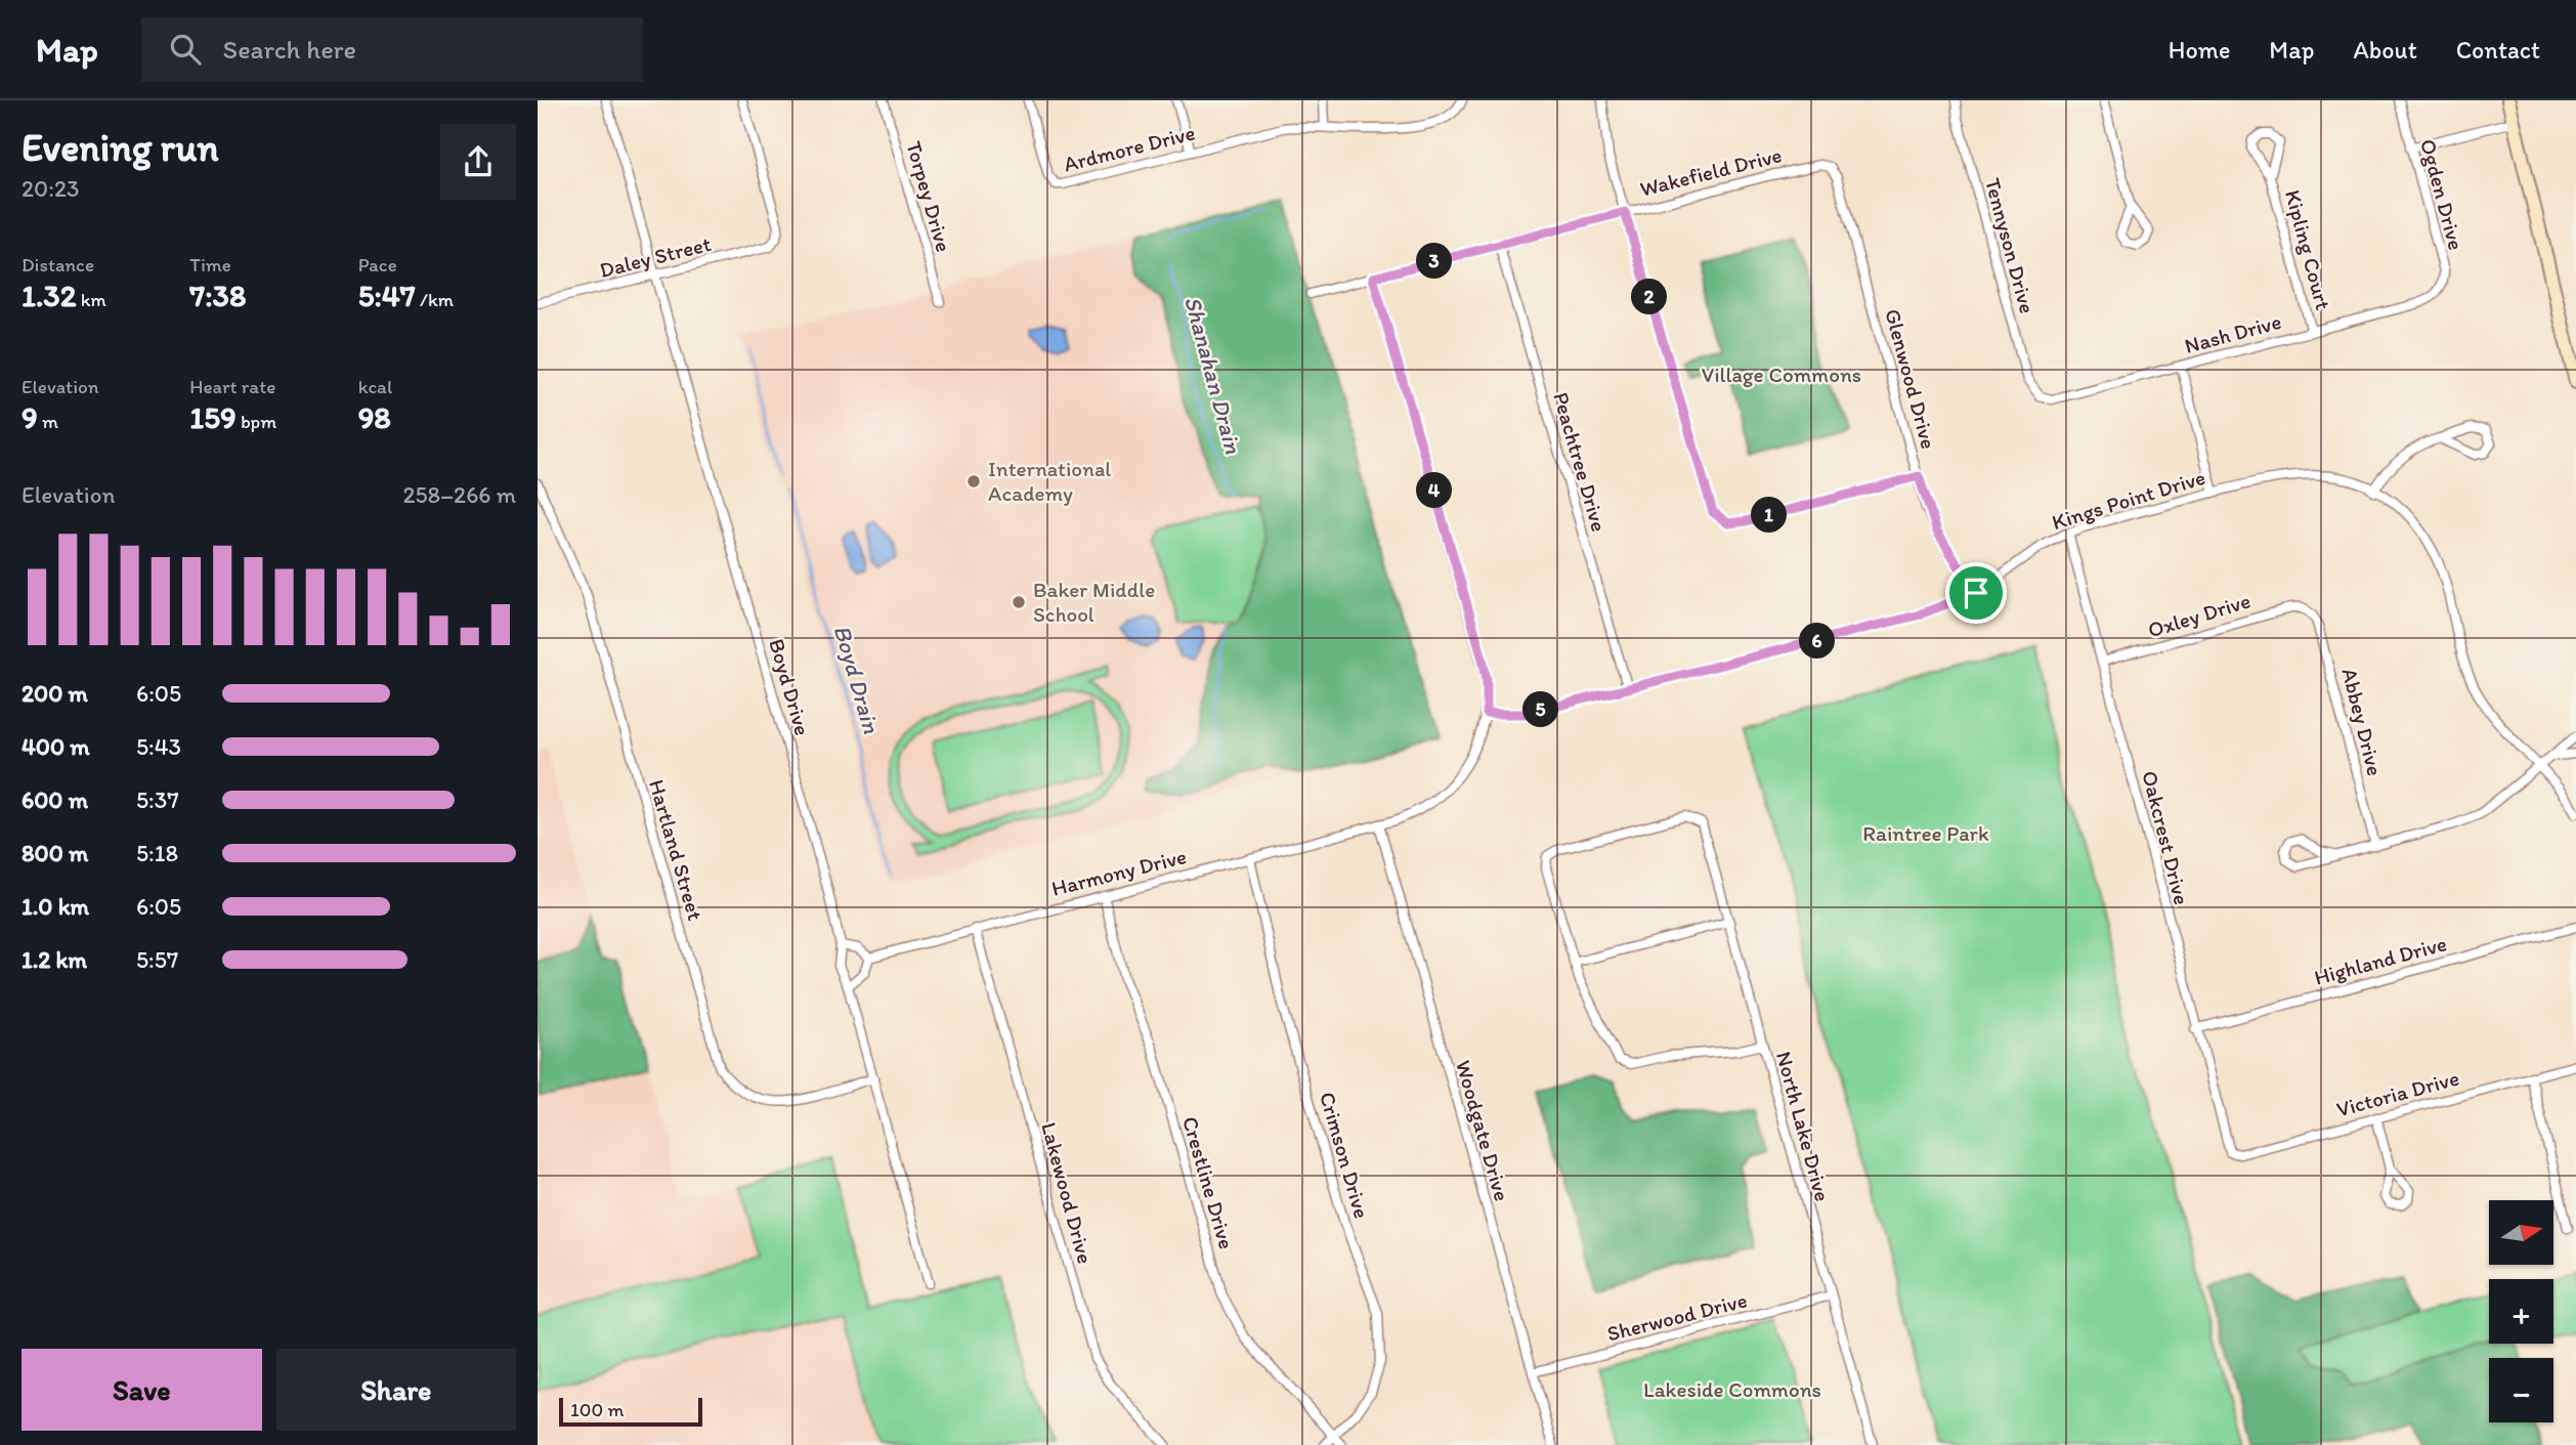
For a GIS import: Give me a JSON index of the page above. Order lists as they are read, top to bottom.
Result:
{
  "streets": {
    "street": [
      "Ardmore Drive",
      "Wakefield Drive",
      "Ogden Drive",
      "Torpey Drive",
      "Tennyson Drive",
      "Kipling Court",
      "Daley Street",
      "Nash Drive",
      "Glenwood Drive",
      "Peachtree Drive",
      "Kings Point Drive",
      "Oxley Drive",
      "Boyd Drive",
      "Abbey Drive",
      "Oakcrest Drive",
      "Hartland Street",
      "Harmony Drive",
      "Highland Drive",
      "Victoria Drive",
      "North Lake Drive",
      "Woodgate Drive",
      "Crimson Drive",
      "Crestline Drive",
      "Lakewood Drive",
      "Sherwood Drive"
    ]
  },
  "crossings": [
    ["Wakefield Drive", "Glenwood Drive"],
    ["Wakefield Drive", "Peachtree Drive"],
    ["Wakefield Drive", "Harmony Drive"],
    ["Ogden Drive", "Nash Drive"],
    ["Tennyson Drive", "Nash Drive"],
    ["Kipling Court", "Nash Drive"],
    ["Daley Street", "Boyd Drive"],
    ["Glenwood Drive", "Kings Point Drive"],
    ["Peachtree Drive", "Kings Point Drive"],
    ["Kings Point Drive", "Oakcrest Drive"],
    ["Kings Point Drive", "Harmony Drive"],
    ["Oxley Drive", "Abbey Drive"],
    ["Oxley Drive", "Oakcrest Drive"],
    ["Boyd Drive", "Hartland Street"],
    ["Oakcrest Drive", "Highland Drive"],
    ["Oakcrest Drive", "Victoria Drive"],
    ["Harmony Drive", "Woodgate Drive"],
    ["Harmony Drive", "Crimson Drive"],
    ["Harmony Drive", "Crestline Drive"],
    ["Harmony Drive", "Lakewood Drive"],
    ["North Lake Drive", "Sherwood Drive"],
    ["Woodgate Drive", "Sherwood Drive"],
    ["Crimson Drive", "Crestline Drive"]
  ],
  "water": ["Shanahan Drain", "Boyd Drain"],
  "parks": ["Village Commons", "Raintree Park", "Lakeside Commons"],
  "places": ["International Academy", "Baker Middle School"],
  "scale_bar": "100 m",
  "north": "right",
  "page": {
    "header": "Map",
    "search": "Search here",
    "nav": [
      "Home",
      "Map",
      "About",
      "Contact"
    ],
    "heading": ["Evening run", "20:23"],
    "stats": [
      ["Distance", "1.32 km"],
      ["Time", "7:38"],
      ["Pace", "5:47 /km"],
      ["Elevation", "9 m"],
      ["Heart rate", "159 bpm"],
      ["kcal", "98"]
    ],
    "pins": [
      "3",
      "2",
      "4",
      "1",
      "6",
      "5"
    ],
    "chart": ["Elevation", "258–266 m"],
    "list": [
      {
        "name": "200 m",
        "note": "6:05"
      },
      {
        "name": "400 m",
        "note": "5:43"
      },
      {
        "name": "600 m",
        "note": "5:37"
      },
      {
        "name": "800 m",
        "note": "5:18"
      },
      {
        "name": "1.0 km",
        "note": "6:05"
      },
      {
        "name": "1.2 km",
        "note": "5:57"
      }
    ],
    "map_buttons": ["+", "−"],
    "buttons": ["Save", "Share"],
    "scale": "100 m"
  }
}
